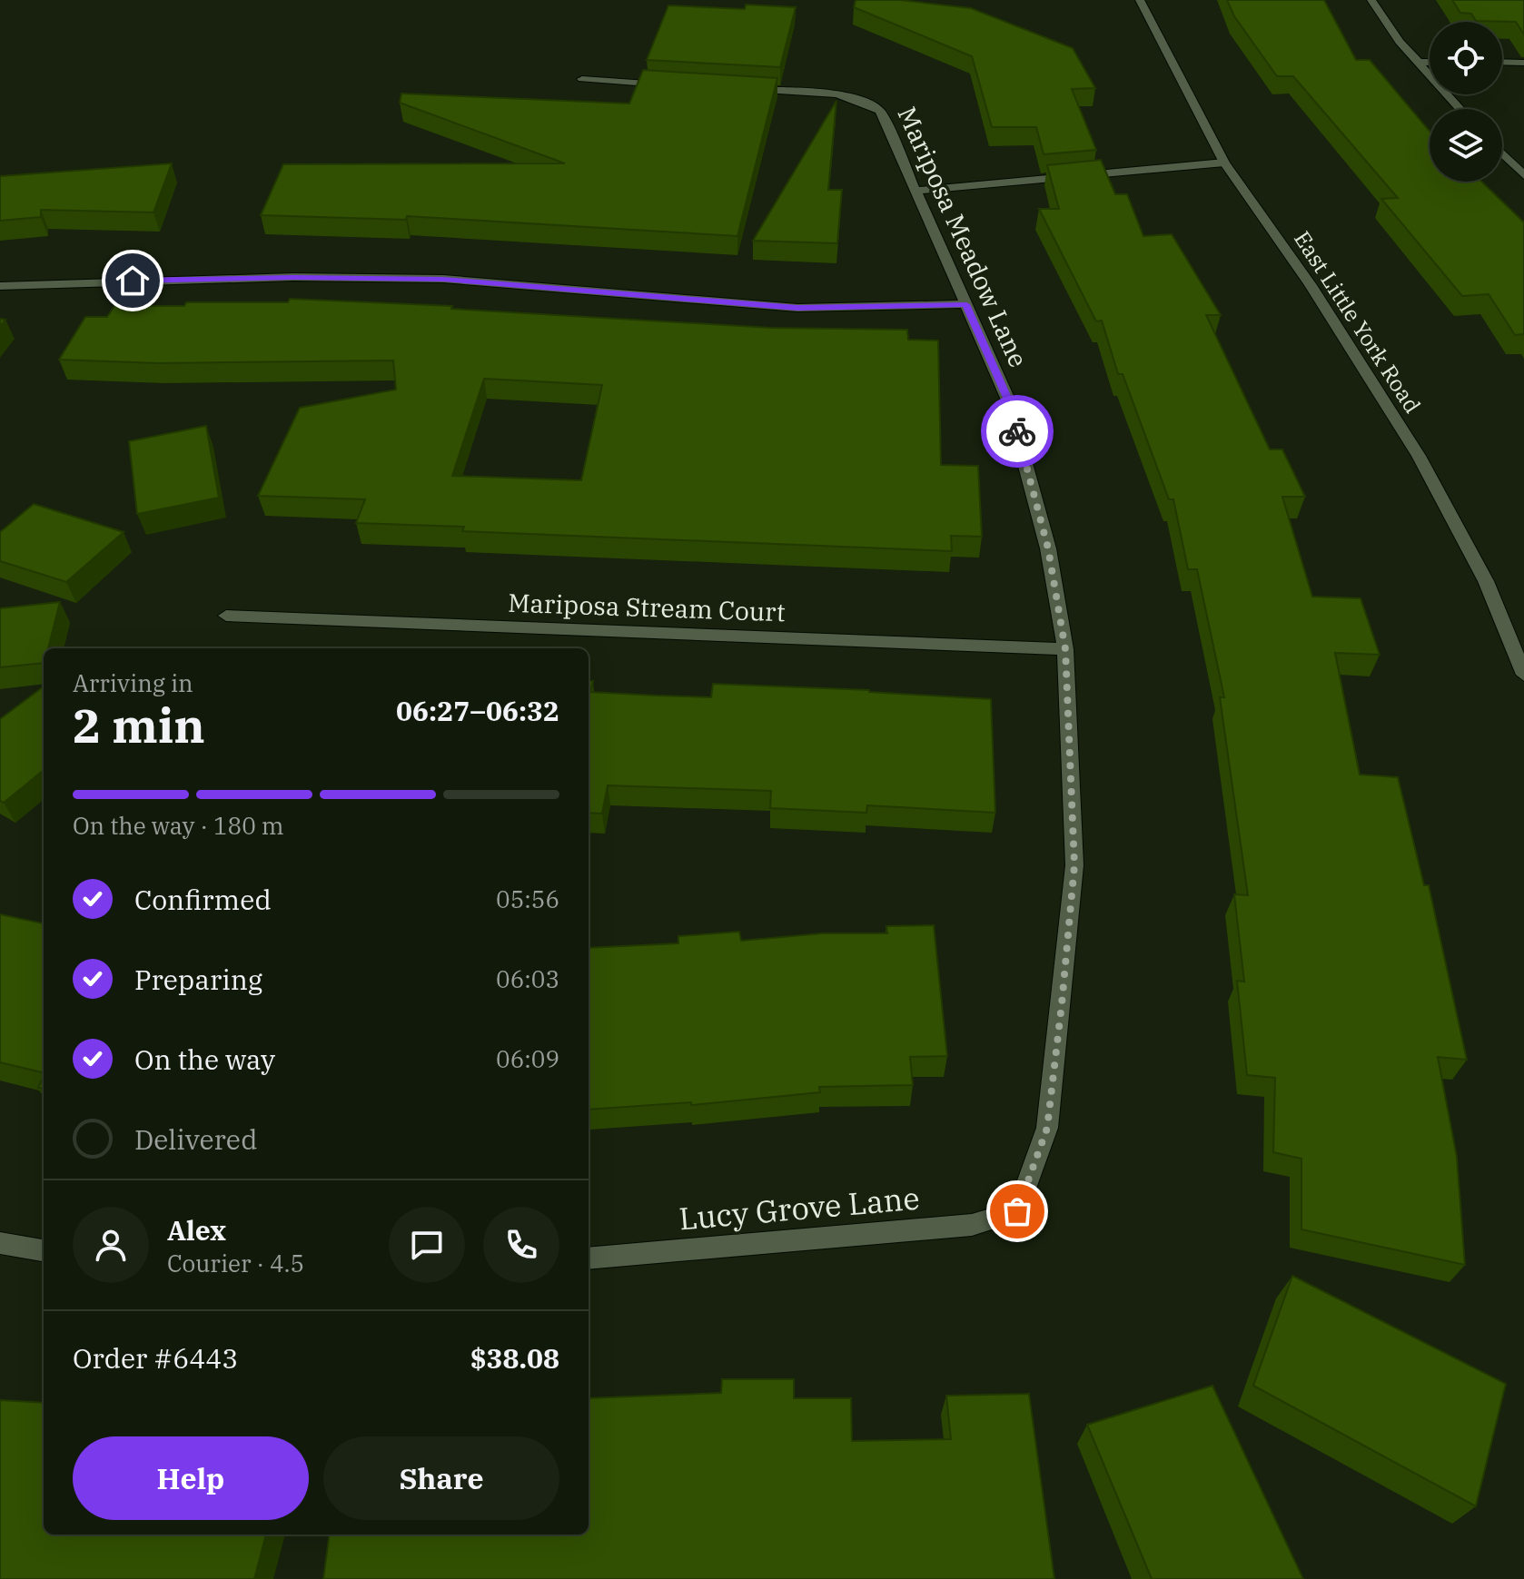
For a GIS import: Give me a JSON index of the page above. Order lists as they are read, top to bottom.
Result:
{
  "streets": {
    "street": [
      "Mariposa Meadow Lane",
      "East Little York Road",
      "Mariposa Stream Court",
      "Lucy Grove Lane"
    ]
  },
  "crossings": [
    ["Mariposa Meadow Lane", "Mariposa Stream Court"],
    ["Mariposa Meadow Lane", "Lucy Grove Lane"]
  ],
  "page": {
    "heading": ["2 min", "Arriving in", "06:27–06:32"],
    "panel": [
      "Alex",
      "Courier · 4.5",
      "Order #6443",
      "$38.08"
    ],
    "bar": "On the way · 180 m",
    "list": [
      ["Confirmed", "05:56"],
      ["Preparing", "06:03"],
      ["On the way", "06:09"],
      "Delivered"
    ],
    "buttons": ["Help", "Share"]
  }
}
